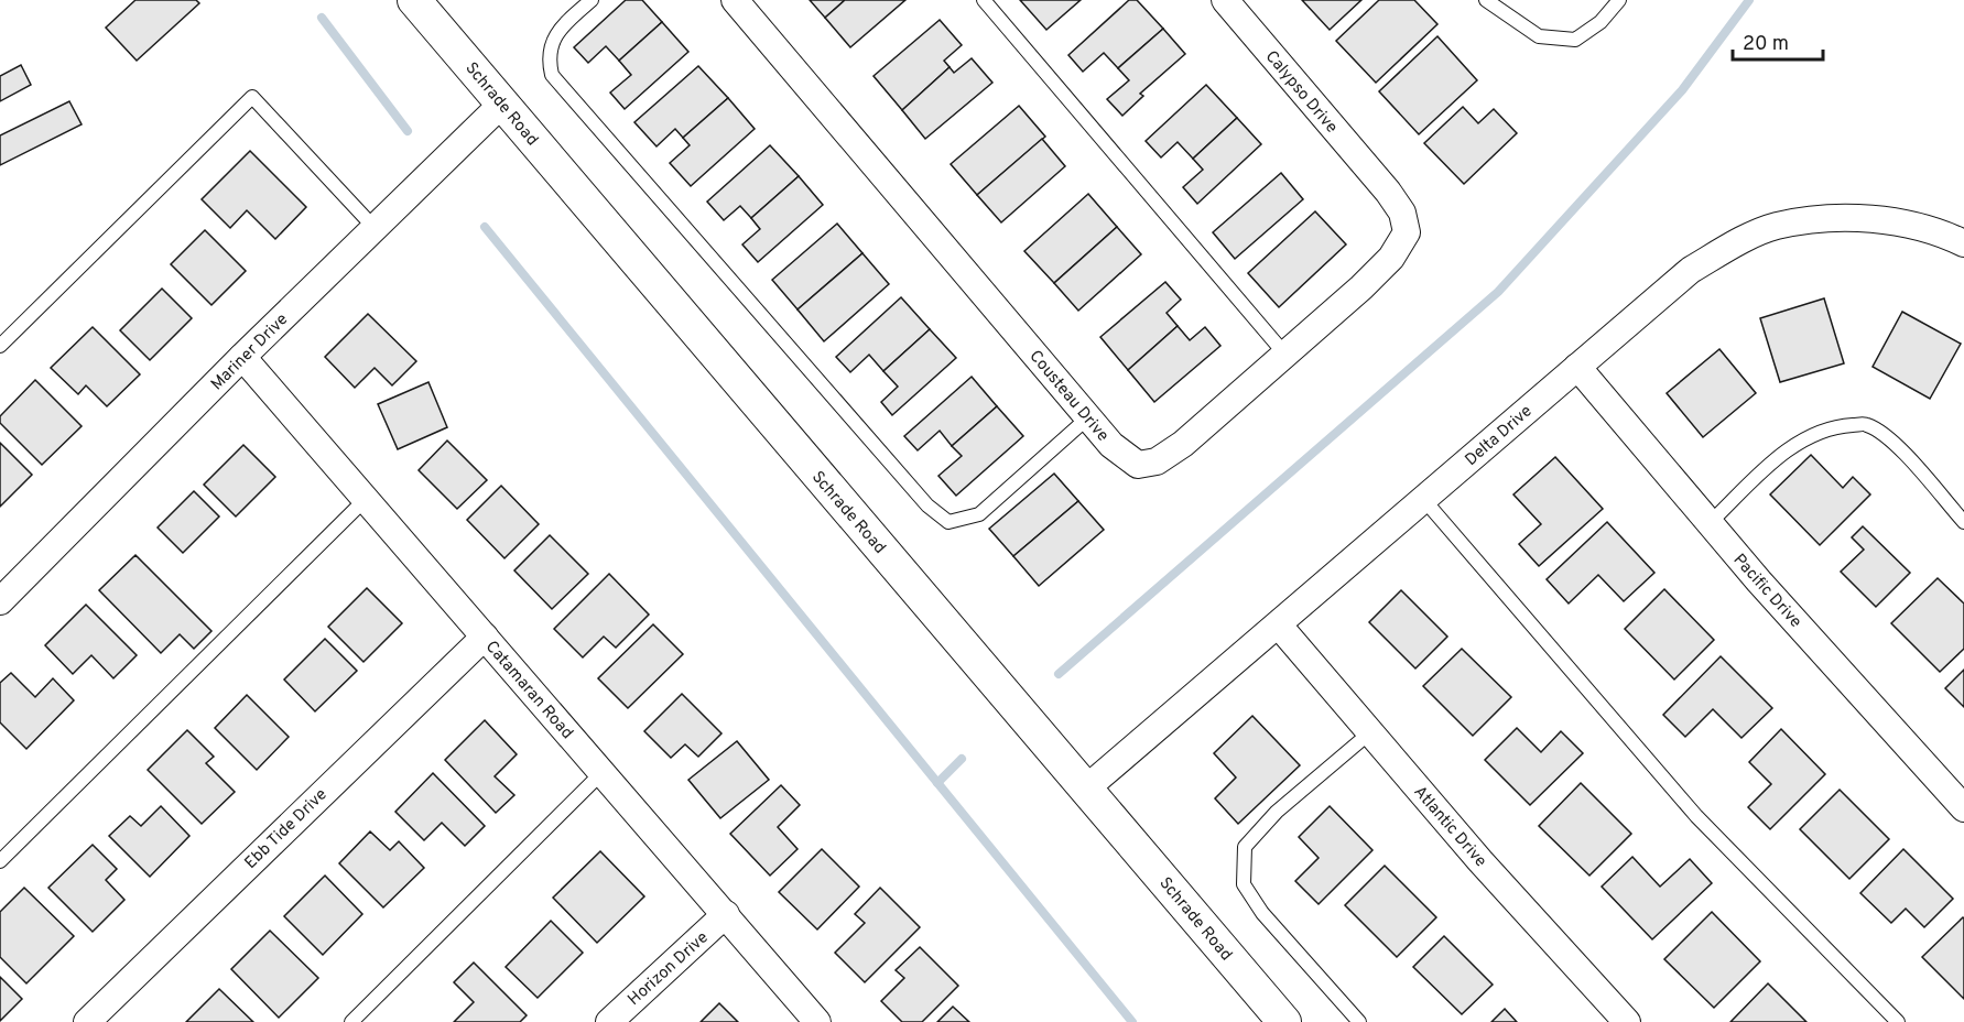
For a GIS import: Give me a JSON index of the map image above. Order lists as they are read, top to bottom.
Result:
{
  "streets": {
    "street": [
      "Calypso Drive",
      "Schrade Road",
      "Mariner Drive",
      "Cousteau Drive",
      "Delta Drive",
      "Pacific Drive",
      "Catamaran Road",
      "Atlantic Drive",
      "Ebb Tide Drive",
      "Horizon Drive"
    ]
  },
  "crossings": [
    ["Calypso Drive", "Cousteau Drive"],
    ["Schrade Road", "Mariner Drive"],
    ["Schrade Road", "Delta Drive"],
    ["Mariner Drive", "Catamaran Road"],
    ["Delta Drive", "Pacific Drive"],
    ["Delta Drive", "Atlantic Drive"],
    ["Catamaran Road", "Ebb Tide Drive"],
    ["Catamaran Road", "Horizon Drive"]
  ],
  "scale_bar": "20 m"
}
